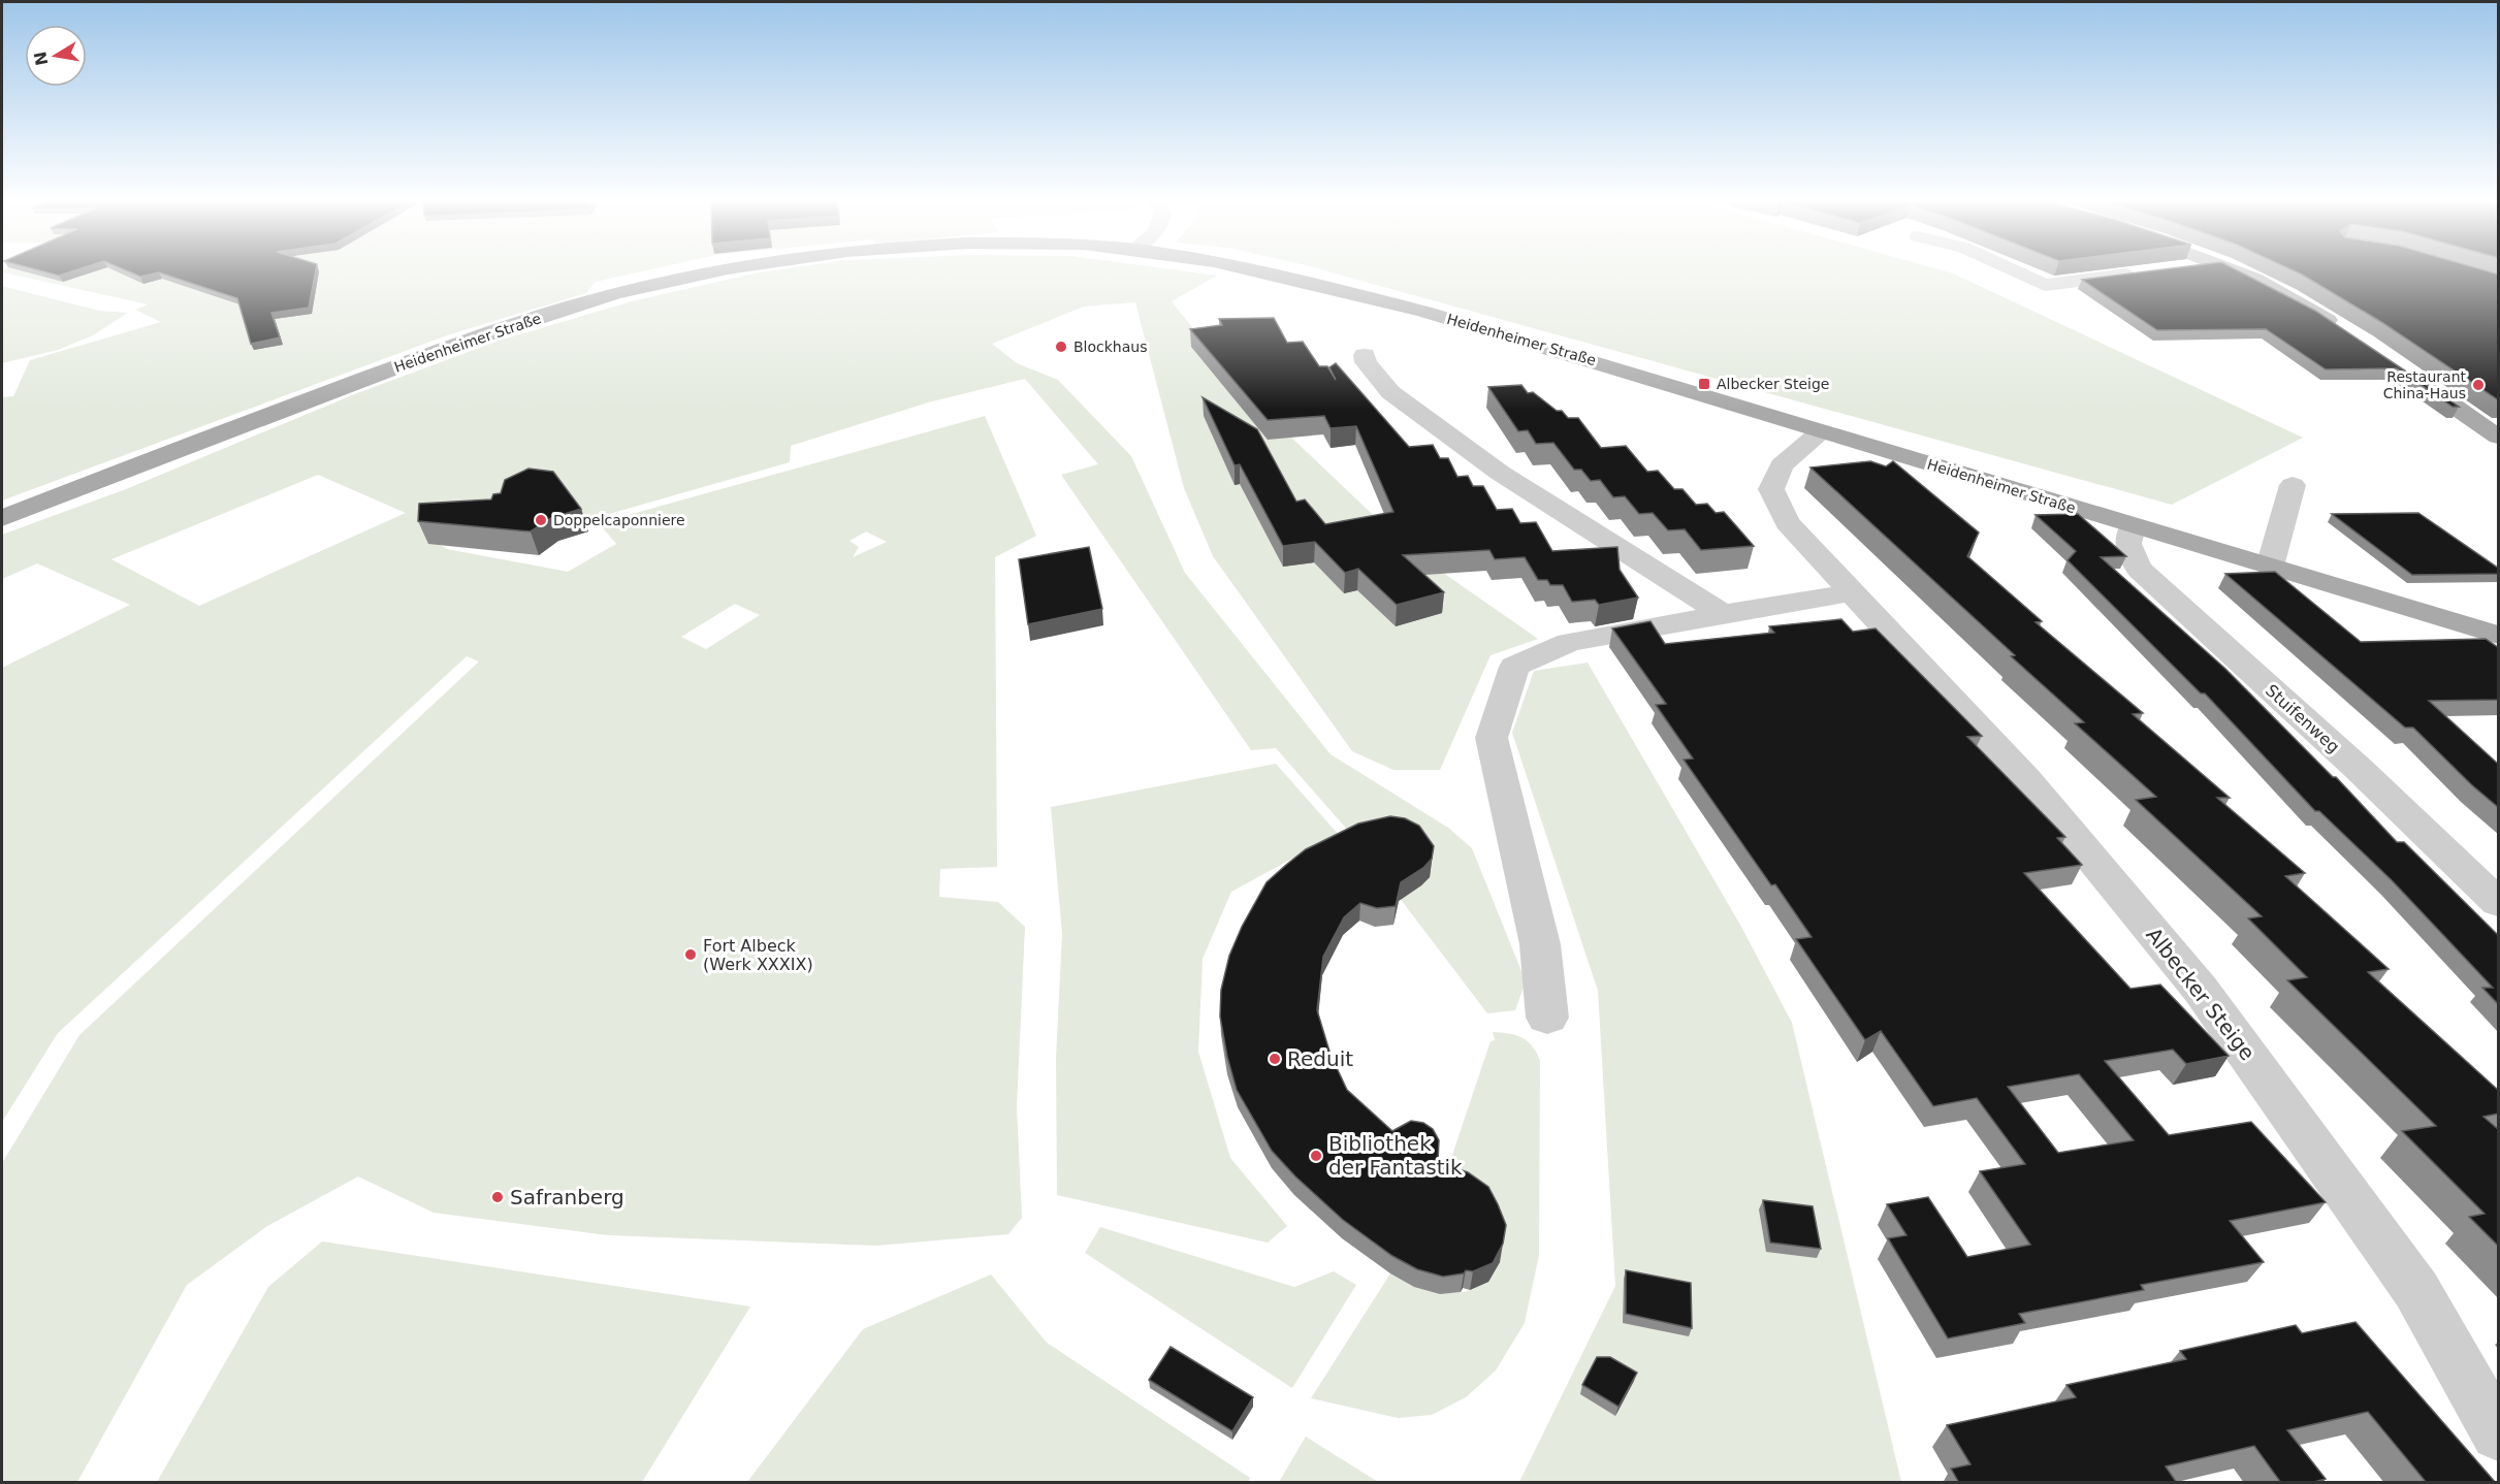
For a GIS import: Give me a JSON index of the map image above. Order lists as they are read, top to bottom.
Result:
{
  "streets": {
    "main road": ["Heidenheimer Straße"],
    "street": ["Stuifenweg", "Albecker Steige"]
  },
  "crossings": [
    ["Heidenheimer Straße", "Stuifenweg"],
    ["Heidenheimer Straße", "Albecker Steige"]
  ],
  "places": {
    "other": [
      "Blockhaus",
      "Restaurant China-Haus",
      "Doppelcaponniere",
      "Fort Albeck (Werk XXXIX)",
      "Reduit",
      "Bibliothek der Fantastik",
      "Safranberg"
    ],
    "transit": ["Albecker Steige"]
  },
  "north": "left"
}
